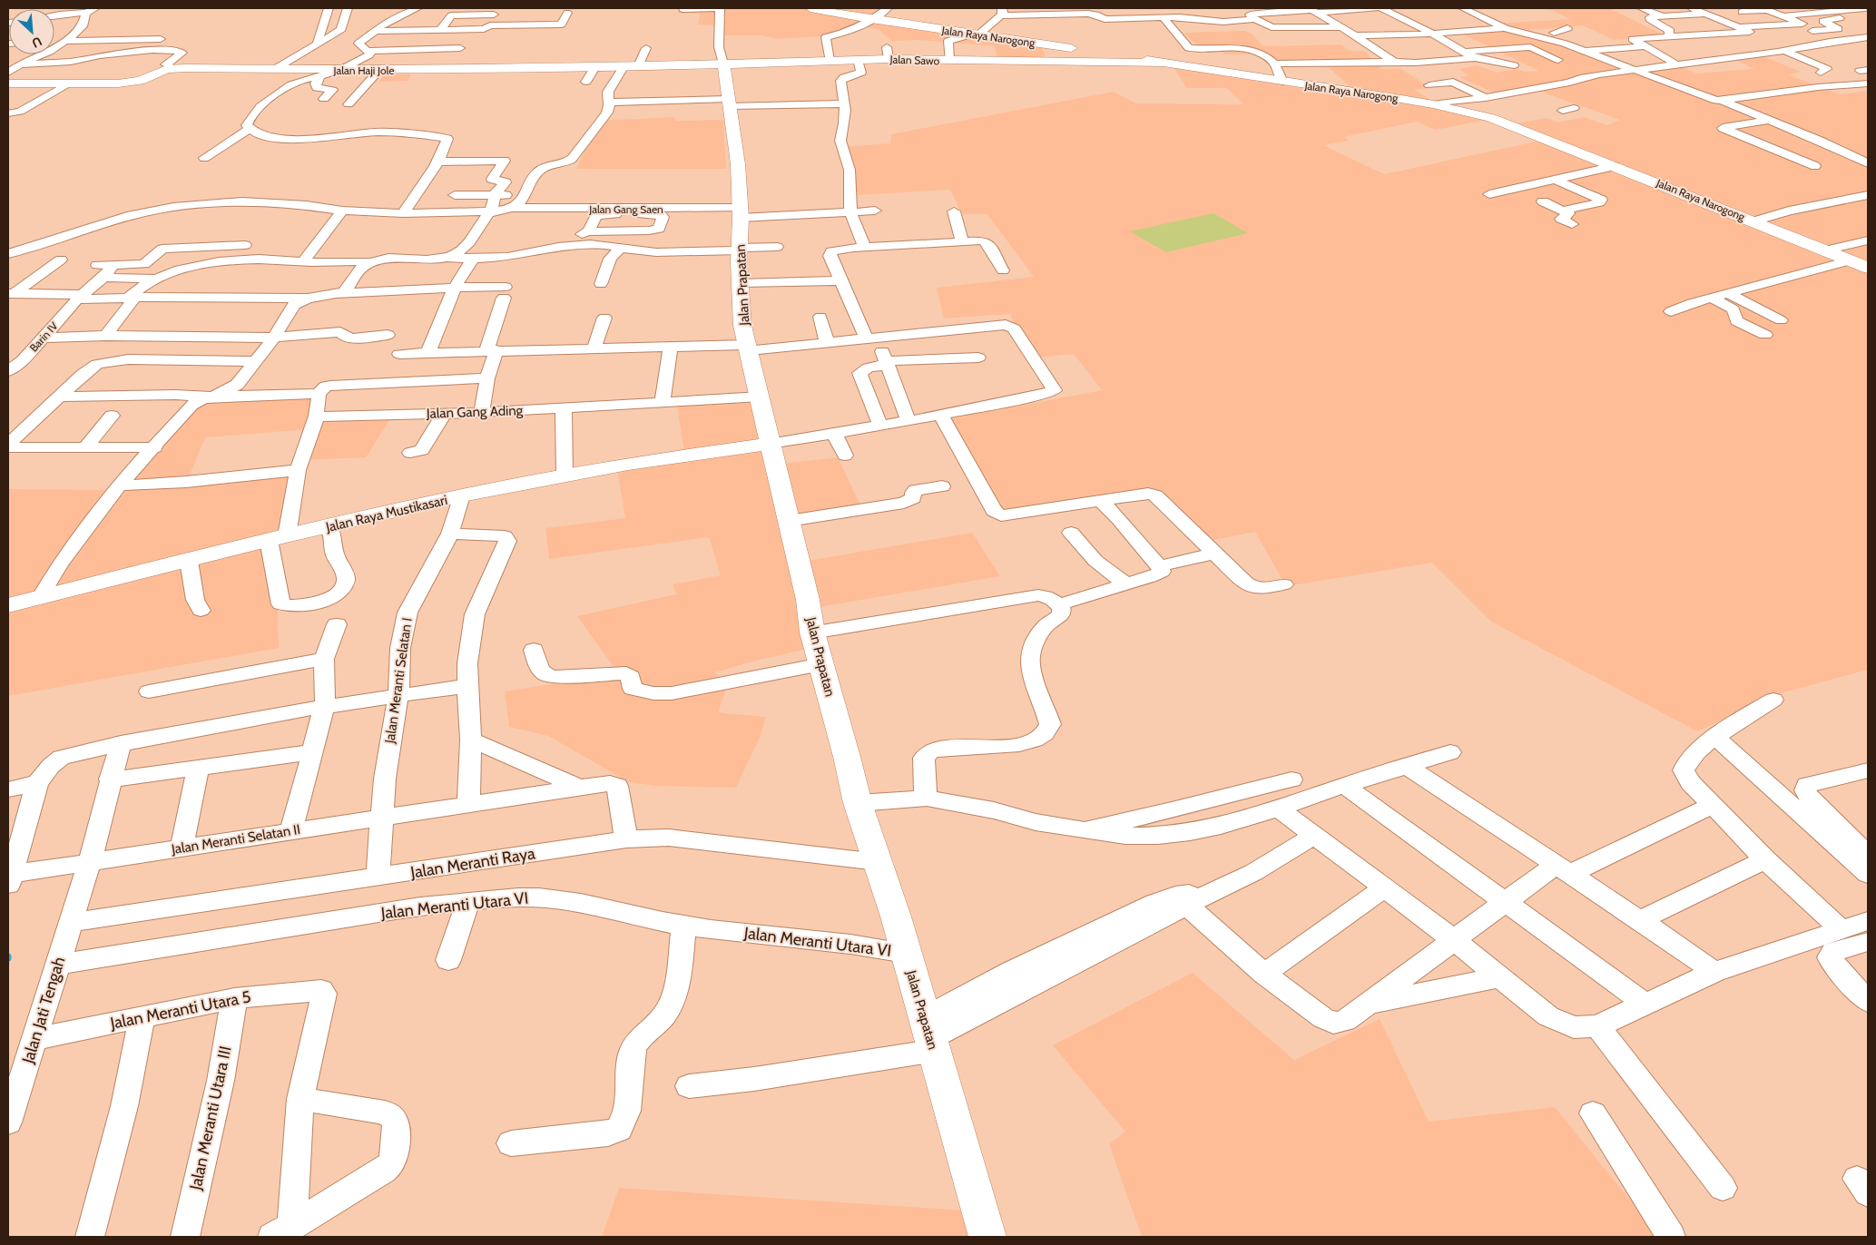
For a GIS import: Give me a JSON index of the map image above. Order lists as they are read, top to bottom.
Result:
{
  "streets": {
    "main road": [
      "Jalan Raya Narogong",
      "Jalan Sawo",
      "Jalan Haji Jole",
      "Jalan Prapatan",
      "Jalan Raya Mustikasari"
    ],
    "street": [
      "Jalan Gang Saen",
      "Barin IV",
      "Jalan Gang Ading",
      "Jalan Meranti Selatan I",
      "Jalan Meranti Selatan II",
      "Jalan Meranti Raya",
      "Jalan Meranti Utara VI",
      "Jalan Jati Tengah",
      "Jalan Meranti Utara 5",
      "Jalan Meranti Utara III"
    ]
  },
  "crossings": [
    ["Jalan Raya Narogong", "Jalan Sawo"],
    ["Jalan Sawo", "Jalan Haji Jole"],
    ["Jalan Sawo", "Jalan Prapatan"],
    ["Jalan Haji Jole", "Jalan Prapatan"],
    ["Jalan Gang Saen", "Jalan Prapatan"],
    ["Jalan Prapatan", "Jalan Gang Ading"],
    ["Jalan Prapatan", "Jalan Raya Mustikasari"],
    ["Jalan Prapatan", "Jalan Meranti Raya"],
    ["Jalan Prapatan", "Jalan Meranti Utara VI"],
    ["Jalan Raya Mustikasari", "Jalan Meranti Selatan I"],
    ["Jalan Meranti Selatan I", "Jalan Meranti Selatan II"],
    ["Jalan Meranti Selatan I", "Jalan Meranti Raya"],
    ["Jalan Meranti Selatan II", "Jalan Meranti Raya"],
    ["Jalan Meranti Selatan II", "Jalan Jati Tengah"],
    ["Jalan Meranti Raya", "Jalan Meranti Utara VI"],
    ["Jalan Meranti Raya", "Jalan Jati Tengah"],
    ["Jalan Meranti Utara VI", "Jalan Jati Tengah"],
    ["Jalan Jati Tengah", "Jalan Meranti Utara 5"],
    ["Jalan Meranti Utara 5", "Jalan Meranti Utara III"]
  ],
  "north": "bottom right"
}
